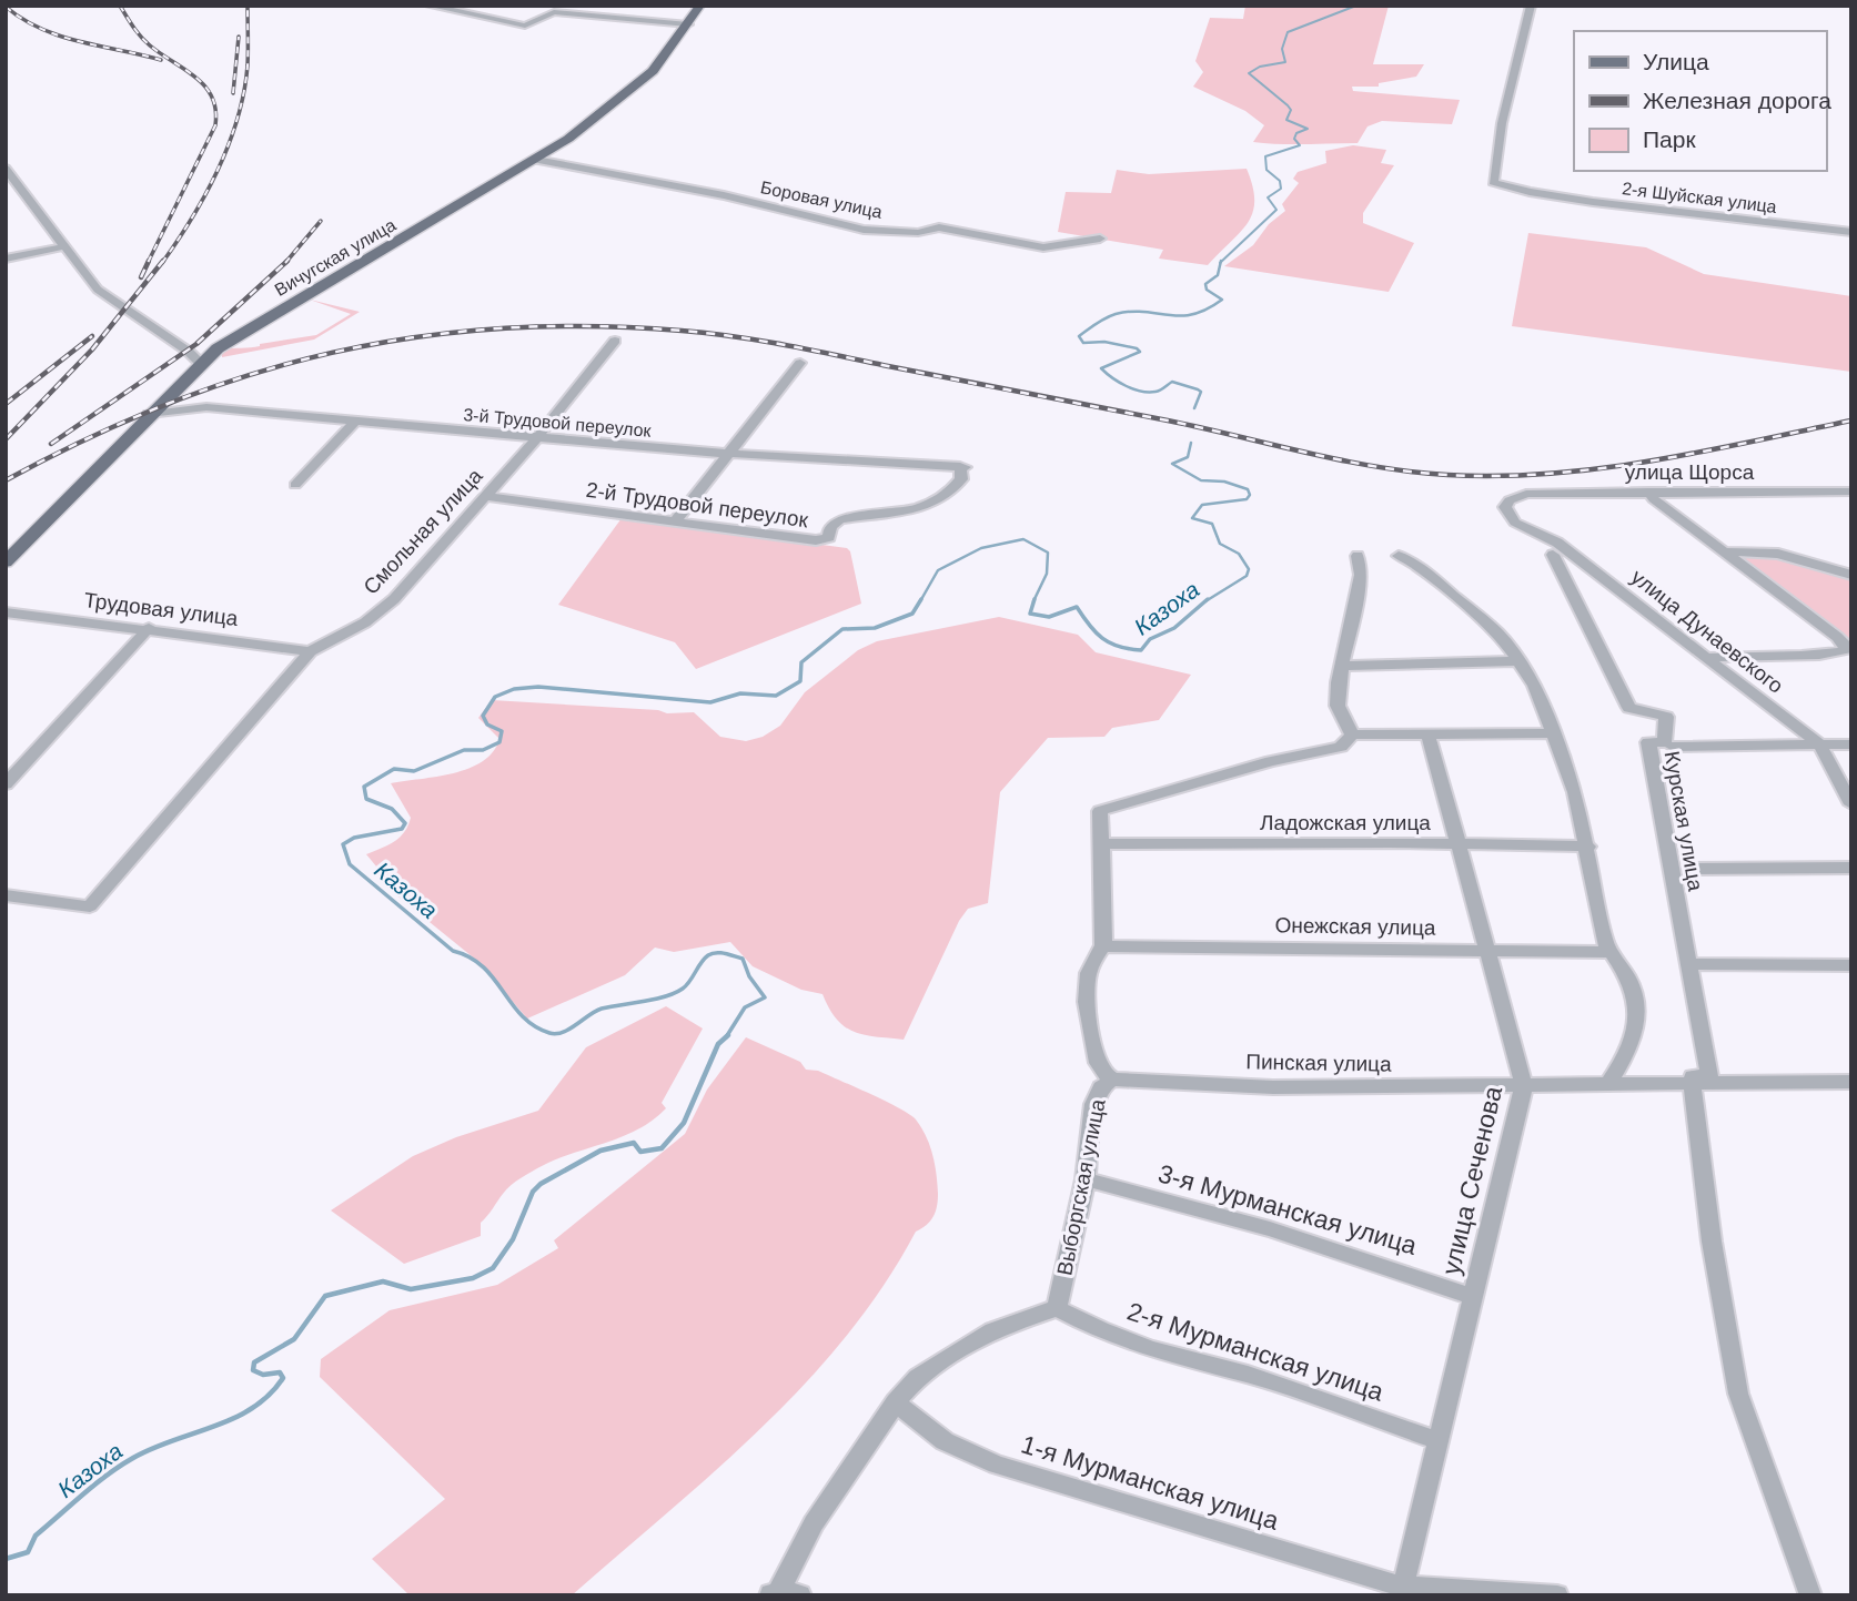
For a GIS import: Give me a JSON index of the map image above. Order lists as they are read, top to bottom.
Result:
{
  "streets": {
    "main road": ["Вичугская улица"],
    "street": [
      "2-я Шуйская улица",
      "Боровая улица",
      "3-й Трудовой переулок",
      "улица Щорса",
      "2-й Трудовой переулок",
      "Смольная улица",
      "Трудовая улица",
      "улица Дунаевского",
      "Курская улица",
      "Ладожская улица",
      "Онежская улица",
      "Пинская улица",
      "улица Сеченова",
      "Выборгская улица",
      "3-я Мурманская улица",
      "2-я Мурманская улица",
      "1-я Мурманская улица"
    ]
  },
  "crossings": [
    ["Боровая улица", "Вичугская улица"],
    ["Вичугская улица", "3-й Трудовой переулок"],
    ["3-й Трудовой переулок", "2-й Трудовой переулок"],
    ["3-й Трудовой переулок", "Смольная улица"],
    ["улица Щорса", "улица Дунаевского"],
    ["2-й Трудовой переулок", "Смольная улица"],
    ["Смольная улица", "Трудовая улица"],
    ["Ладожская улица", "улица Сеченова"],
    ["Ладожская улица", "Выборгская улица"],
    ["Онежская улица", "улица Сеченова"],
    ["Онежская улица", "Выборгская улица"],
    ["Пинская улица", "улица Сеченова"],
    ["Пинская улица", "Выборгская улица"],
    ["улица Сеченова", "Выборгская улица"],
    ["улица Сеченова", "3-я Мурманская улица"],
    ["улица Сеченова", "2-я Мурманская улица"],
    ["улица Сеченова", "1-я Мурманская улица"],
    ["Выборгская улица", "3-я Мурманская улица"],
    ["Выборгская улица", "2-я Мурманская улица"]
  ],
  "water": ["Казоха"],
  "legend": ["Улица", "Железная дорога", "Парк"]
}
